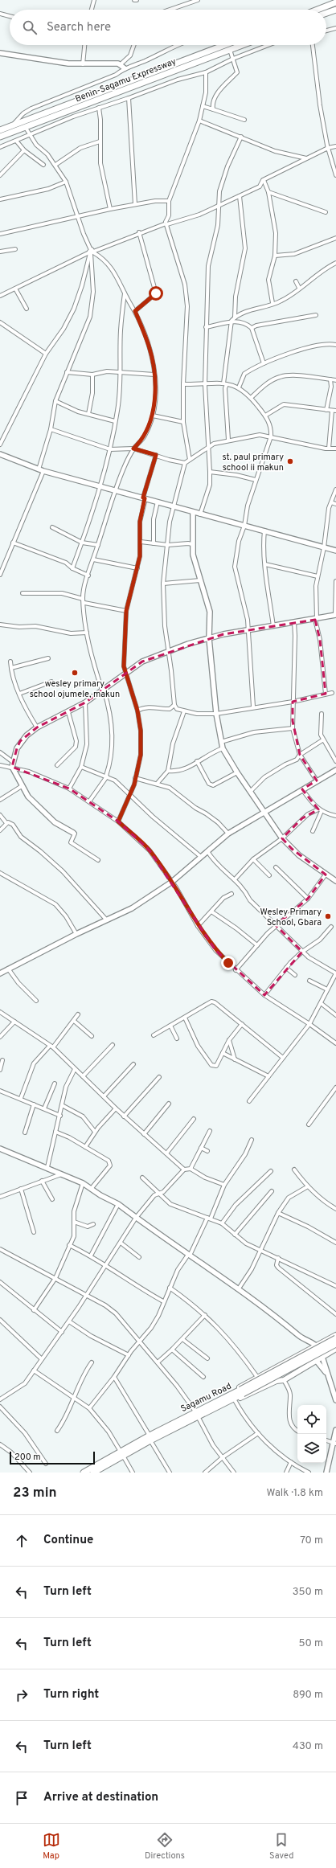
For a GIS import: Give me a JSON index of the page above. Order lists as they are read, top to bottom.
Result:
{
  "streets": {
    "highway": ["Benin-Sagamu Expressway", "Sagamu Road"]
  },
  "places": ["st. paul primary school ii makun", "wesley primary school ojumele, makun", "Wesley Primary School, Gbara"],
  "scale_bar": "200 m",
  "page": {
    "search": "Search here",
    "scale": "200 m",
    "heading": ["23 min", "Walk · 1.8 km"],
    "list": [
      ["Continue", "70 m"],
      ["Turn left", "350 m"],
      ["Turn left", "50 m"],
      ["Turn right", "890 m"],
      ["Turn left", "430 m"],
      "Arrive at destination"
    ],
    "nav": ["Map", "Directions", "Saved"]
  }
}
